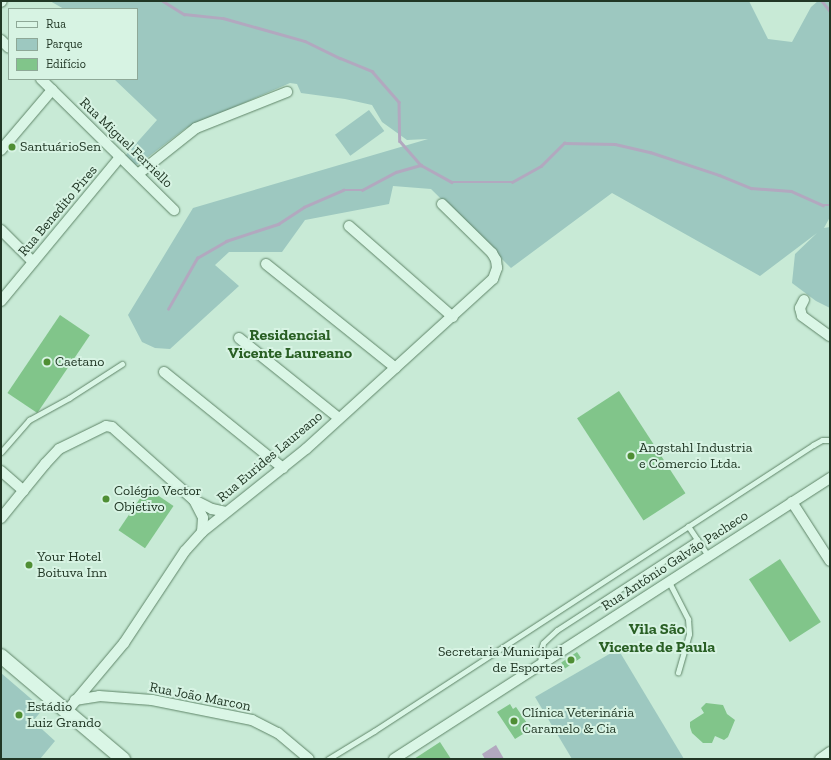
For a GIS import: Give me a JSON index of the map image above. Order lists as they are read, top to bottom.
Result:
{
  "streets": {
    "street": [
      "Rua Miguel Ferriello",
      "Rua Benedito Pires",
      "Rua Eurides Laureano",
      "Rua Antônio Galvão Pacheco",
      "Rua João Marcon"
    ]
  },
  "crossings": [
    ["Rua Miguel Ferriello", "Rua Benedito Pires"],
    ["Rua Eurides Laureano", "Rua João Marcon"]
  ],
  "districts": ["Residencial Vicente Laureano", "Vila São Vicente de Paula"],
  "places": [
    "SantuárioSen",
    "Caetano",
    "Angstahl Industria e Comercio Ltda.",
    "Colégio Vector Objetivo",
    "Your Hotel Boituva Inn",
    "Secretaria Municipal de Esportes",
    "Estádio Luiz Grando",
    "Clínica Veterinária Caramelo & Cia"
  ],
  "legend": ["Rua", "Parque", "Edifício"]
}
